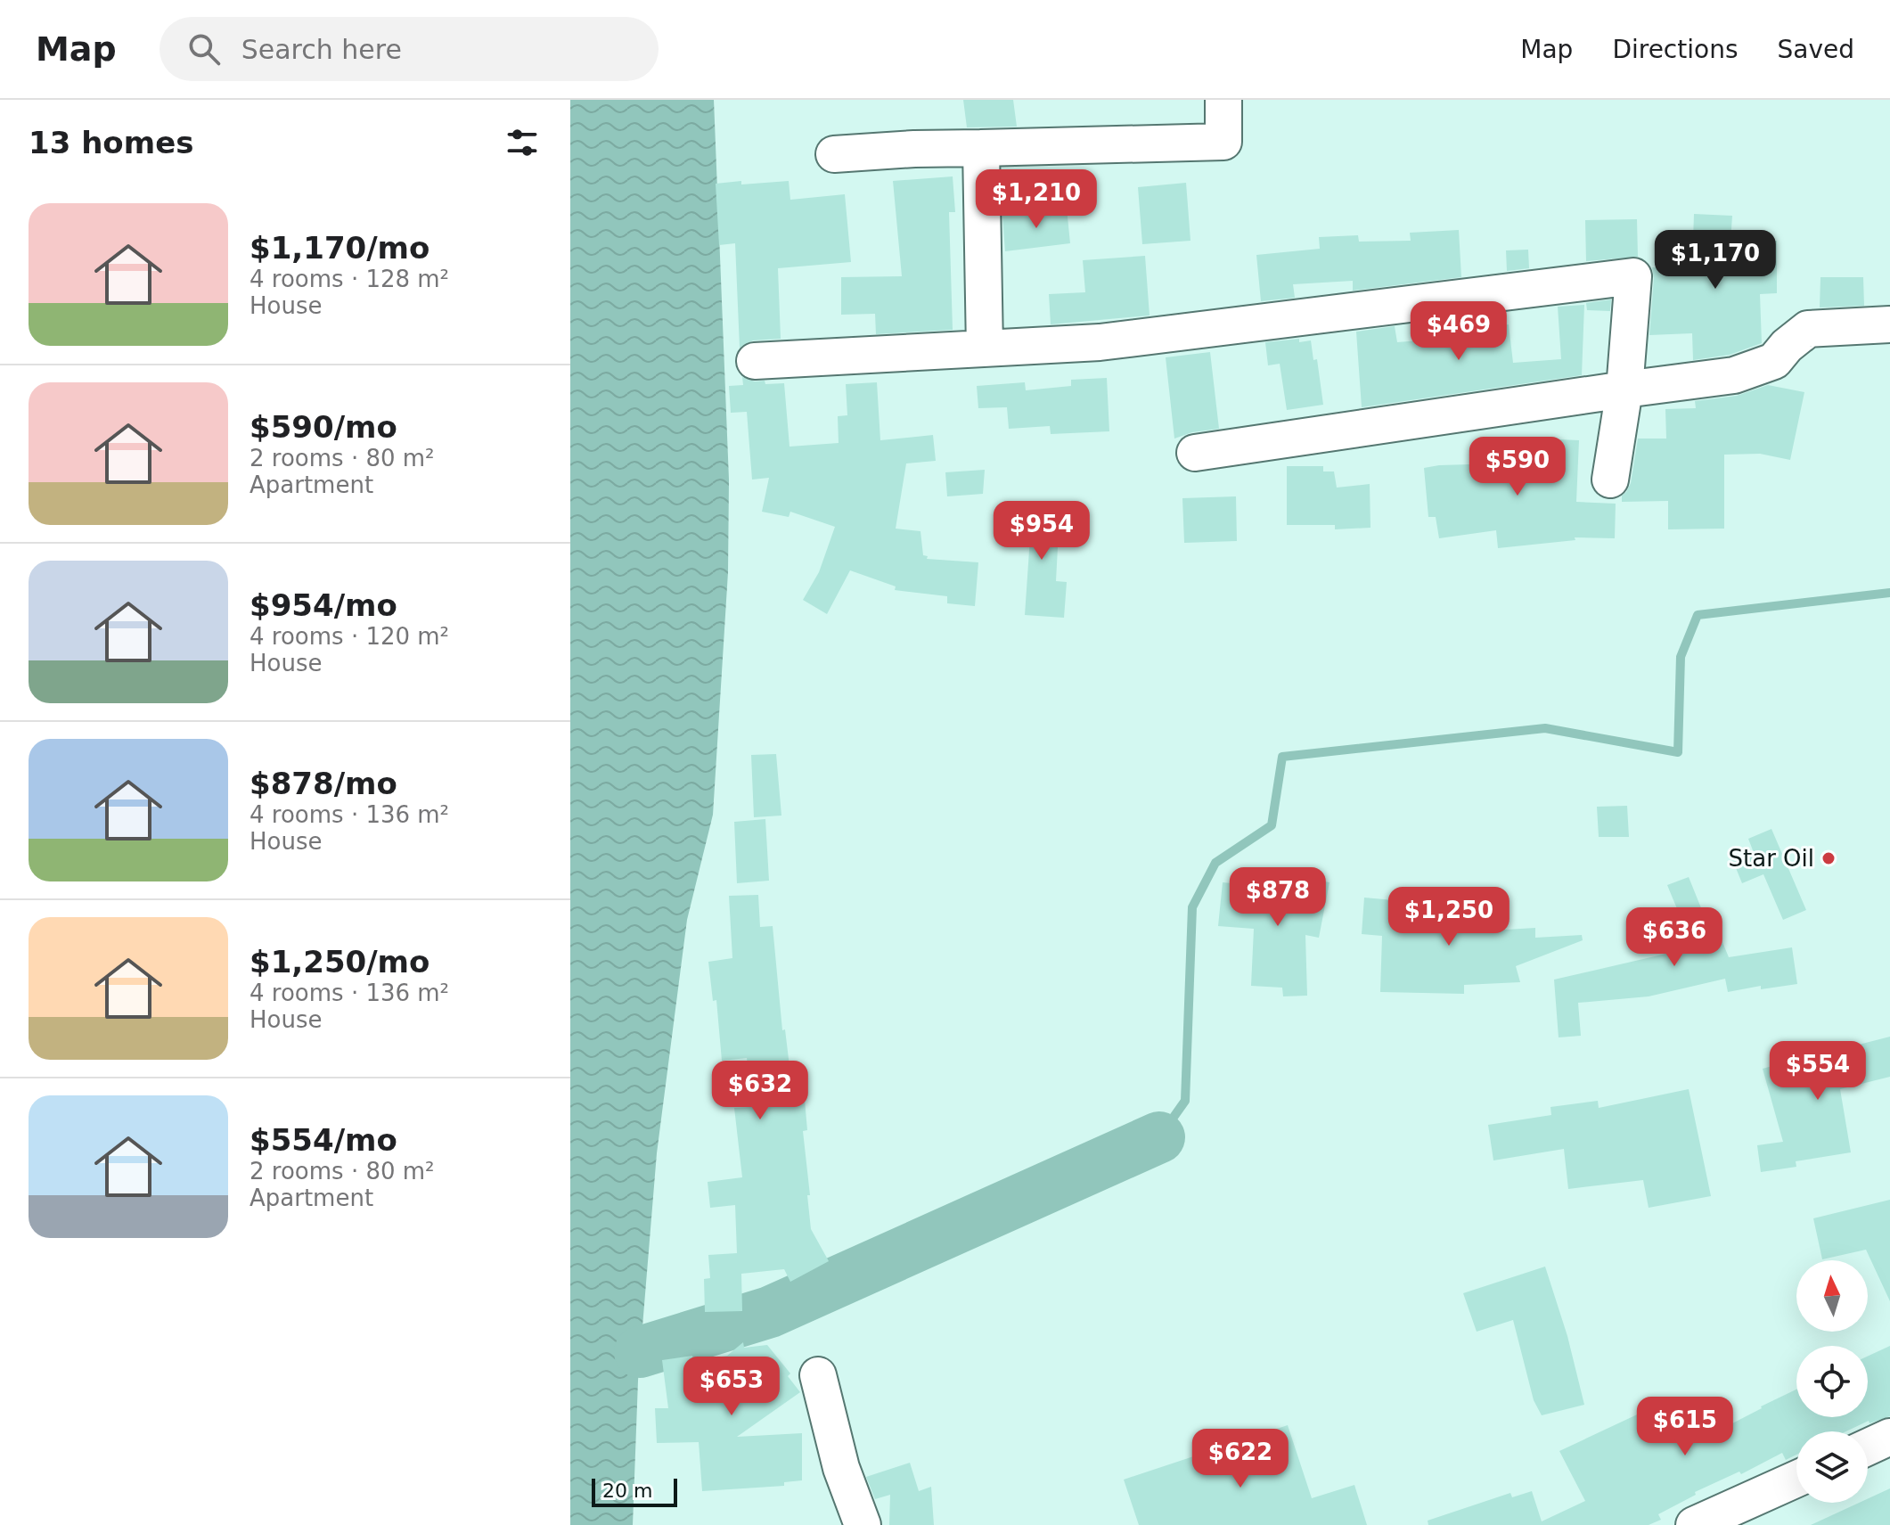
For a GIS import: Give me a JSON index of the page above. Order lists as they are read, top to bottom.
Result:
{
  "places": ["Star Oil"],
  "scale_bar": "20 m",
  "north": "top",
  "page": {
    "header": "Map",
    "search": "Search here",
    "nav": ["Map", "Directions", "Saved"],
    "heading": "13 homes",
    "price": [
      "$1,210",
      "$1,170",
      "$469",
      "$590",
      "$954",
      "$878",
      "$1,250",
      "$636",
      "$554",
      "$632",
      "$653",
      "$615",
      "$622"
    ],
    "list": [
      {
        "name": "$1,170/mo",
        "note": "4 rooms · 128 m² · House"
      },
      {
        "name": "$590/mo",
        "note": "2 rooms · 80 m² · Apartment"
      },
      {
        "name": "$954/mo",
        "note": "4 rooms · 120 m² · House"
      },
      {
        "name": "$878/mo",
        "note": "4 rooms · 136 m² · House"
      },
      {
        "name": "$1,250/mo",
        "note": "4 rooms · 136 m² · House"
      },
      {
        "name": "$554/mo",
        "note": "2 rooms · 80 m² · Apartment"
      }
    ],
    "scale": "20 m"
  }
}
